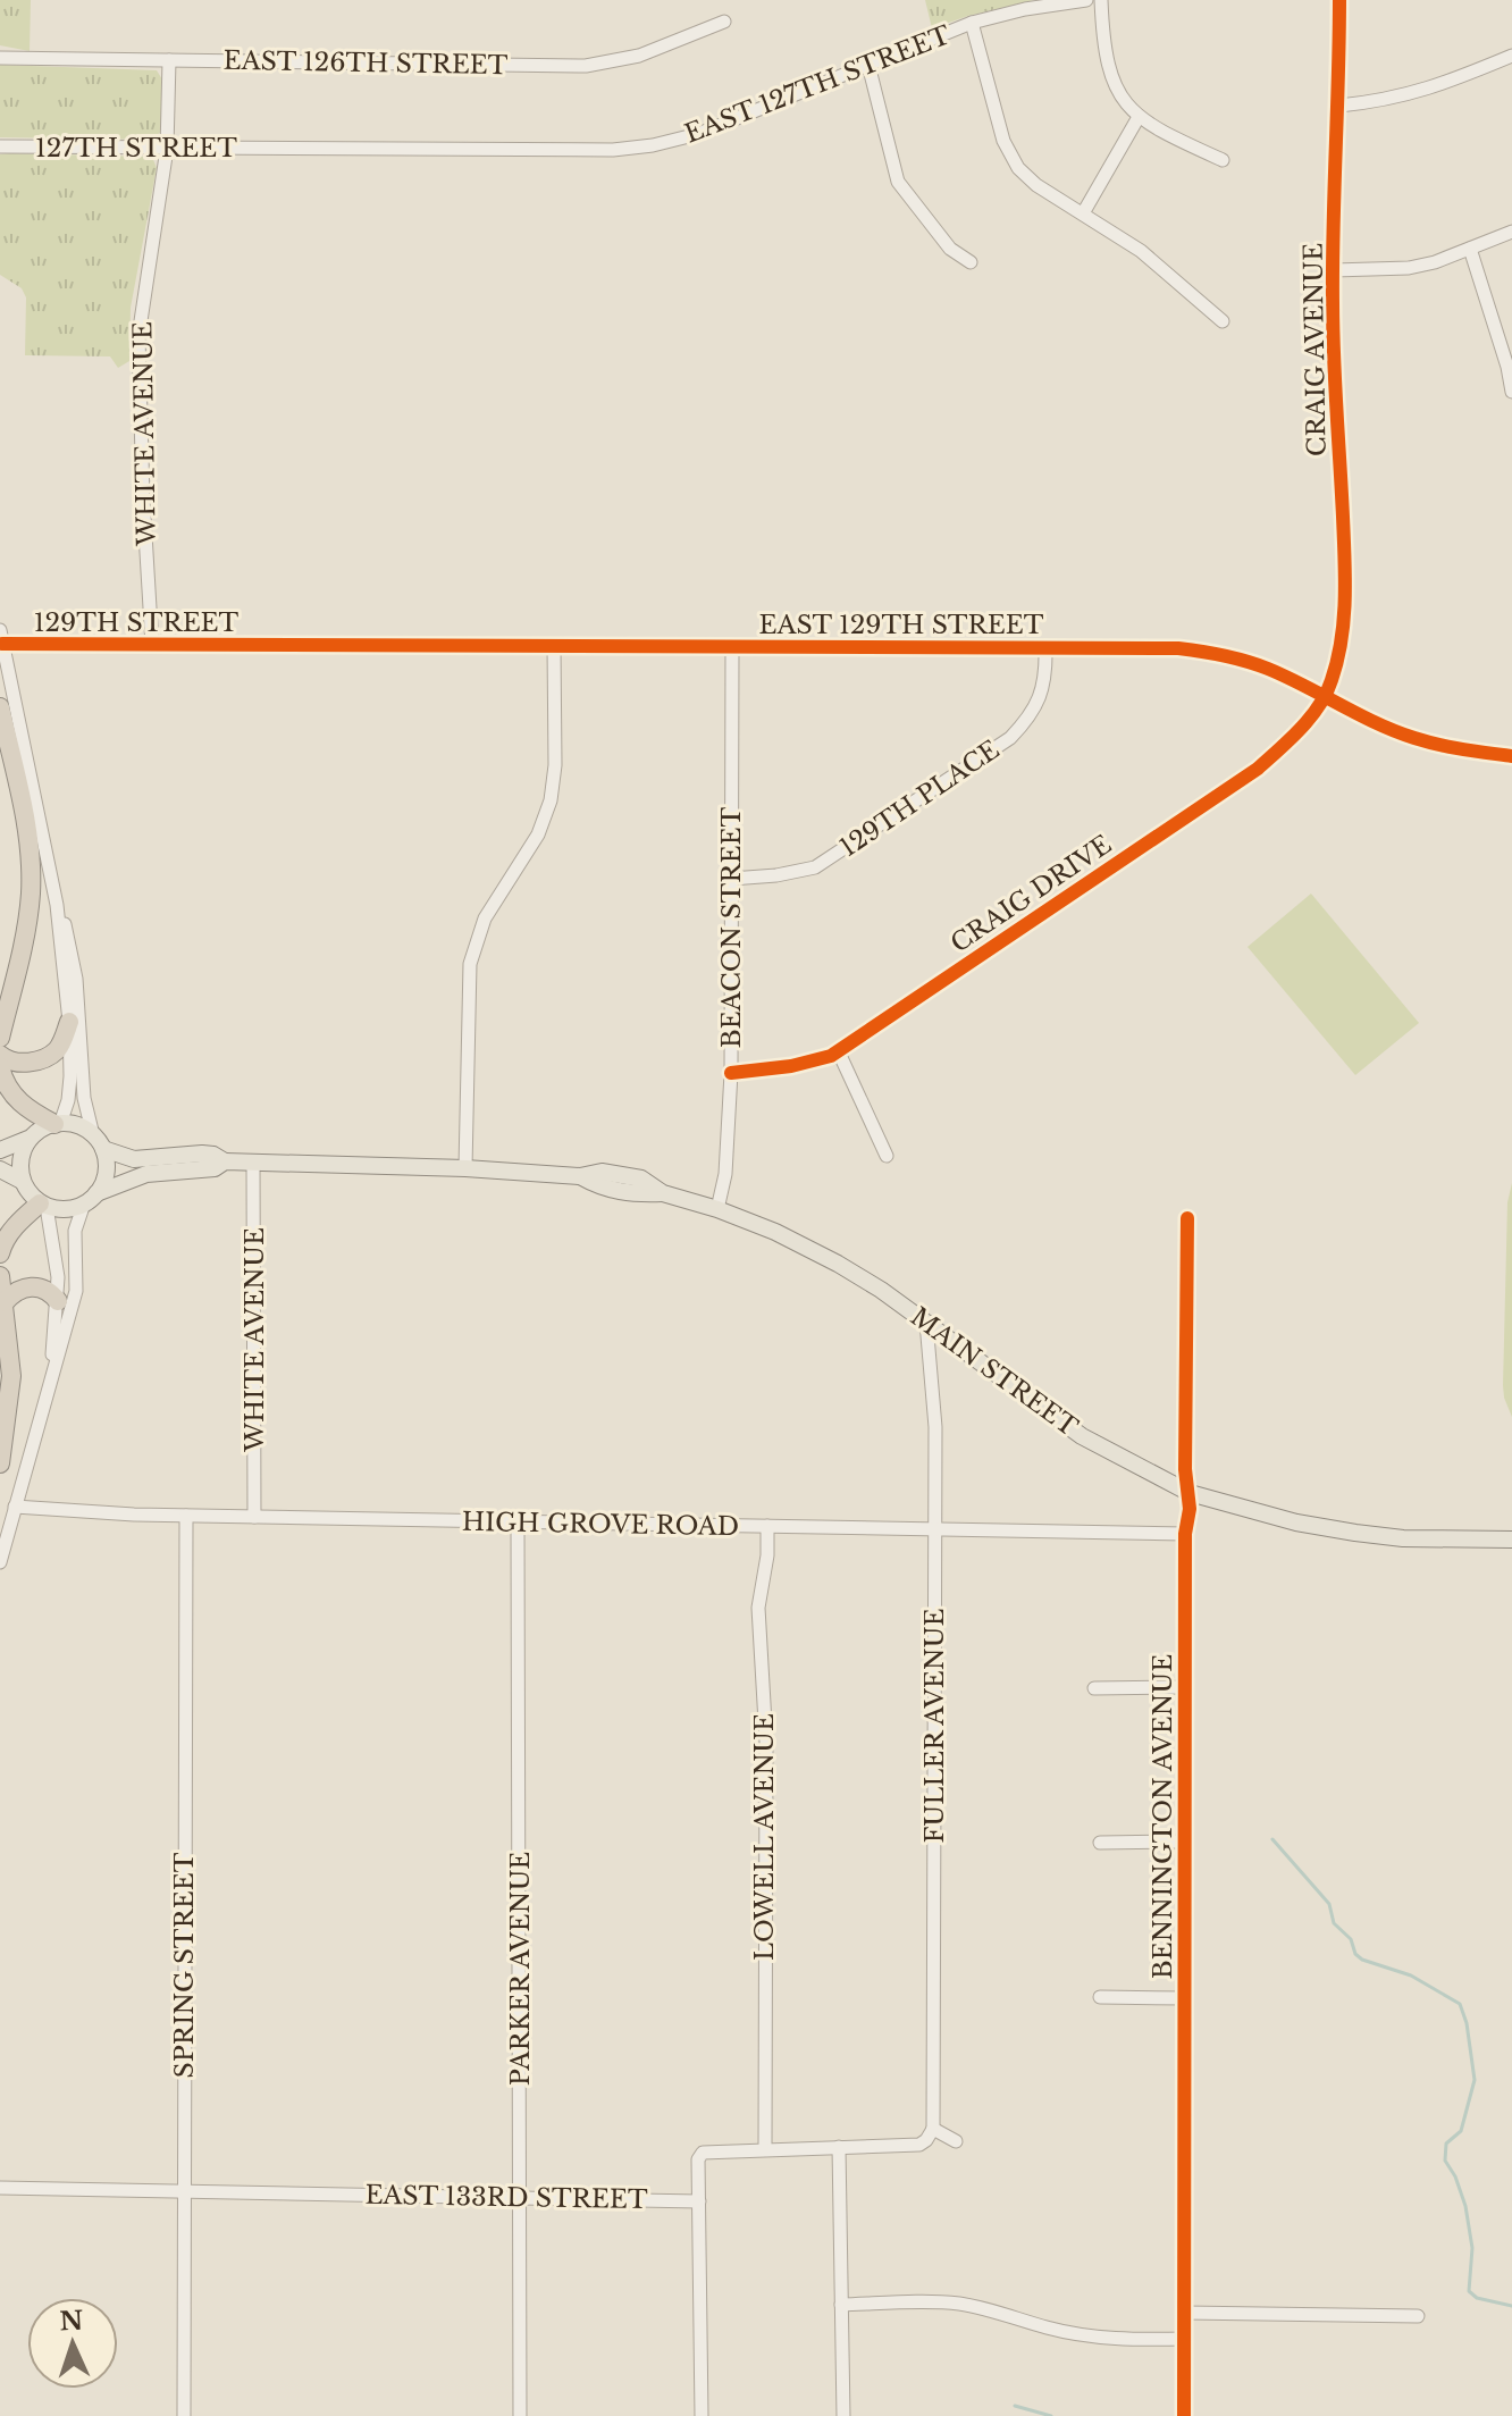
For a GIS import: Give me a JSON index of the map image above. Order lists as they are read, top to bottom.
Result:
{
  "streets": {
    "main road": ["MAIN STREET"],
    "street": [
      "EAST 126TH STREET",
      "EAST 127TH STREET",
      "127TH STREET",
      "CRAIG AVENUE",
      "WHITE AVENUE",
      "129TH STREET",
      "EAST 129TH STREET",
      "129TH PLACE",
      "CRAIG DRIVE",
      "BEACON STREET",
      "HIGH GROVE ROAD",
      "FULLER AVENUE",
      "BENNINGTON AVENUE",
      "LOWELL AVENUE",
      "SPRING STREET",
      "PARKER AVENUE",
      "EAST 133RD STREET"
    ]
  },
  "crossings": [
    ["EAST 126TH STREET", "WHITE AVENUE"],
    ["EAST 127TH STREET", "127TH STREET"],
    ["127TH STREET", "WHITE AVENUE"],
    ["CRAIG AVENUE", "EAST 129TH STREET"],
    ["CRAIG AVENUE", "CRAIG DRIVE"],
    ["WHITE AVENUE", "129TH STREET"],
    ["WHITE AVENUE", "MAIN STREET"],
    ["WHITE AVENUE", "HIGH GROVE ROAD"],
    ["129TH STREET", "EAST 129TH STREET"],
    ["EAST 129TH STREET", "129TH PLACE"],
    ["EAST 129TH STREET", "CRAIG DRIVE"],
    ["EAST 129TH STREET", "BEACON STREET"],
    ["129TH PLACE", "BEACON STREET"],
    ["CRAIG DRIVE", "BEACON STREET"],
    ["BEACON STREET", "MAIN STREET"],
    ["MAIN STREET", "FULLER AVENUE"],
    ["MAIN STREET", "BENNINGTON AVENUE"],
    ["HIGH GROVE ROAD", "FULLER AVENUE"],
    ["HIGH GROVE ROAD", "BENNINGTON AVENUE"],
    ["HIGH GROVE ROAD", "LOWELL AVENUE"],
    ["HIGH GROVE ROAD", "SPRING STREET"],
    ["HIGH GROVE ROAD", "PARKER AVENUE"],
    ["SPRING STREET", "EAST 133RD STREET"],
    ["PARKER AVENUE", "EAST 133RD STREET"]
  ],
  "north": "top"
}
